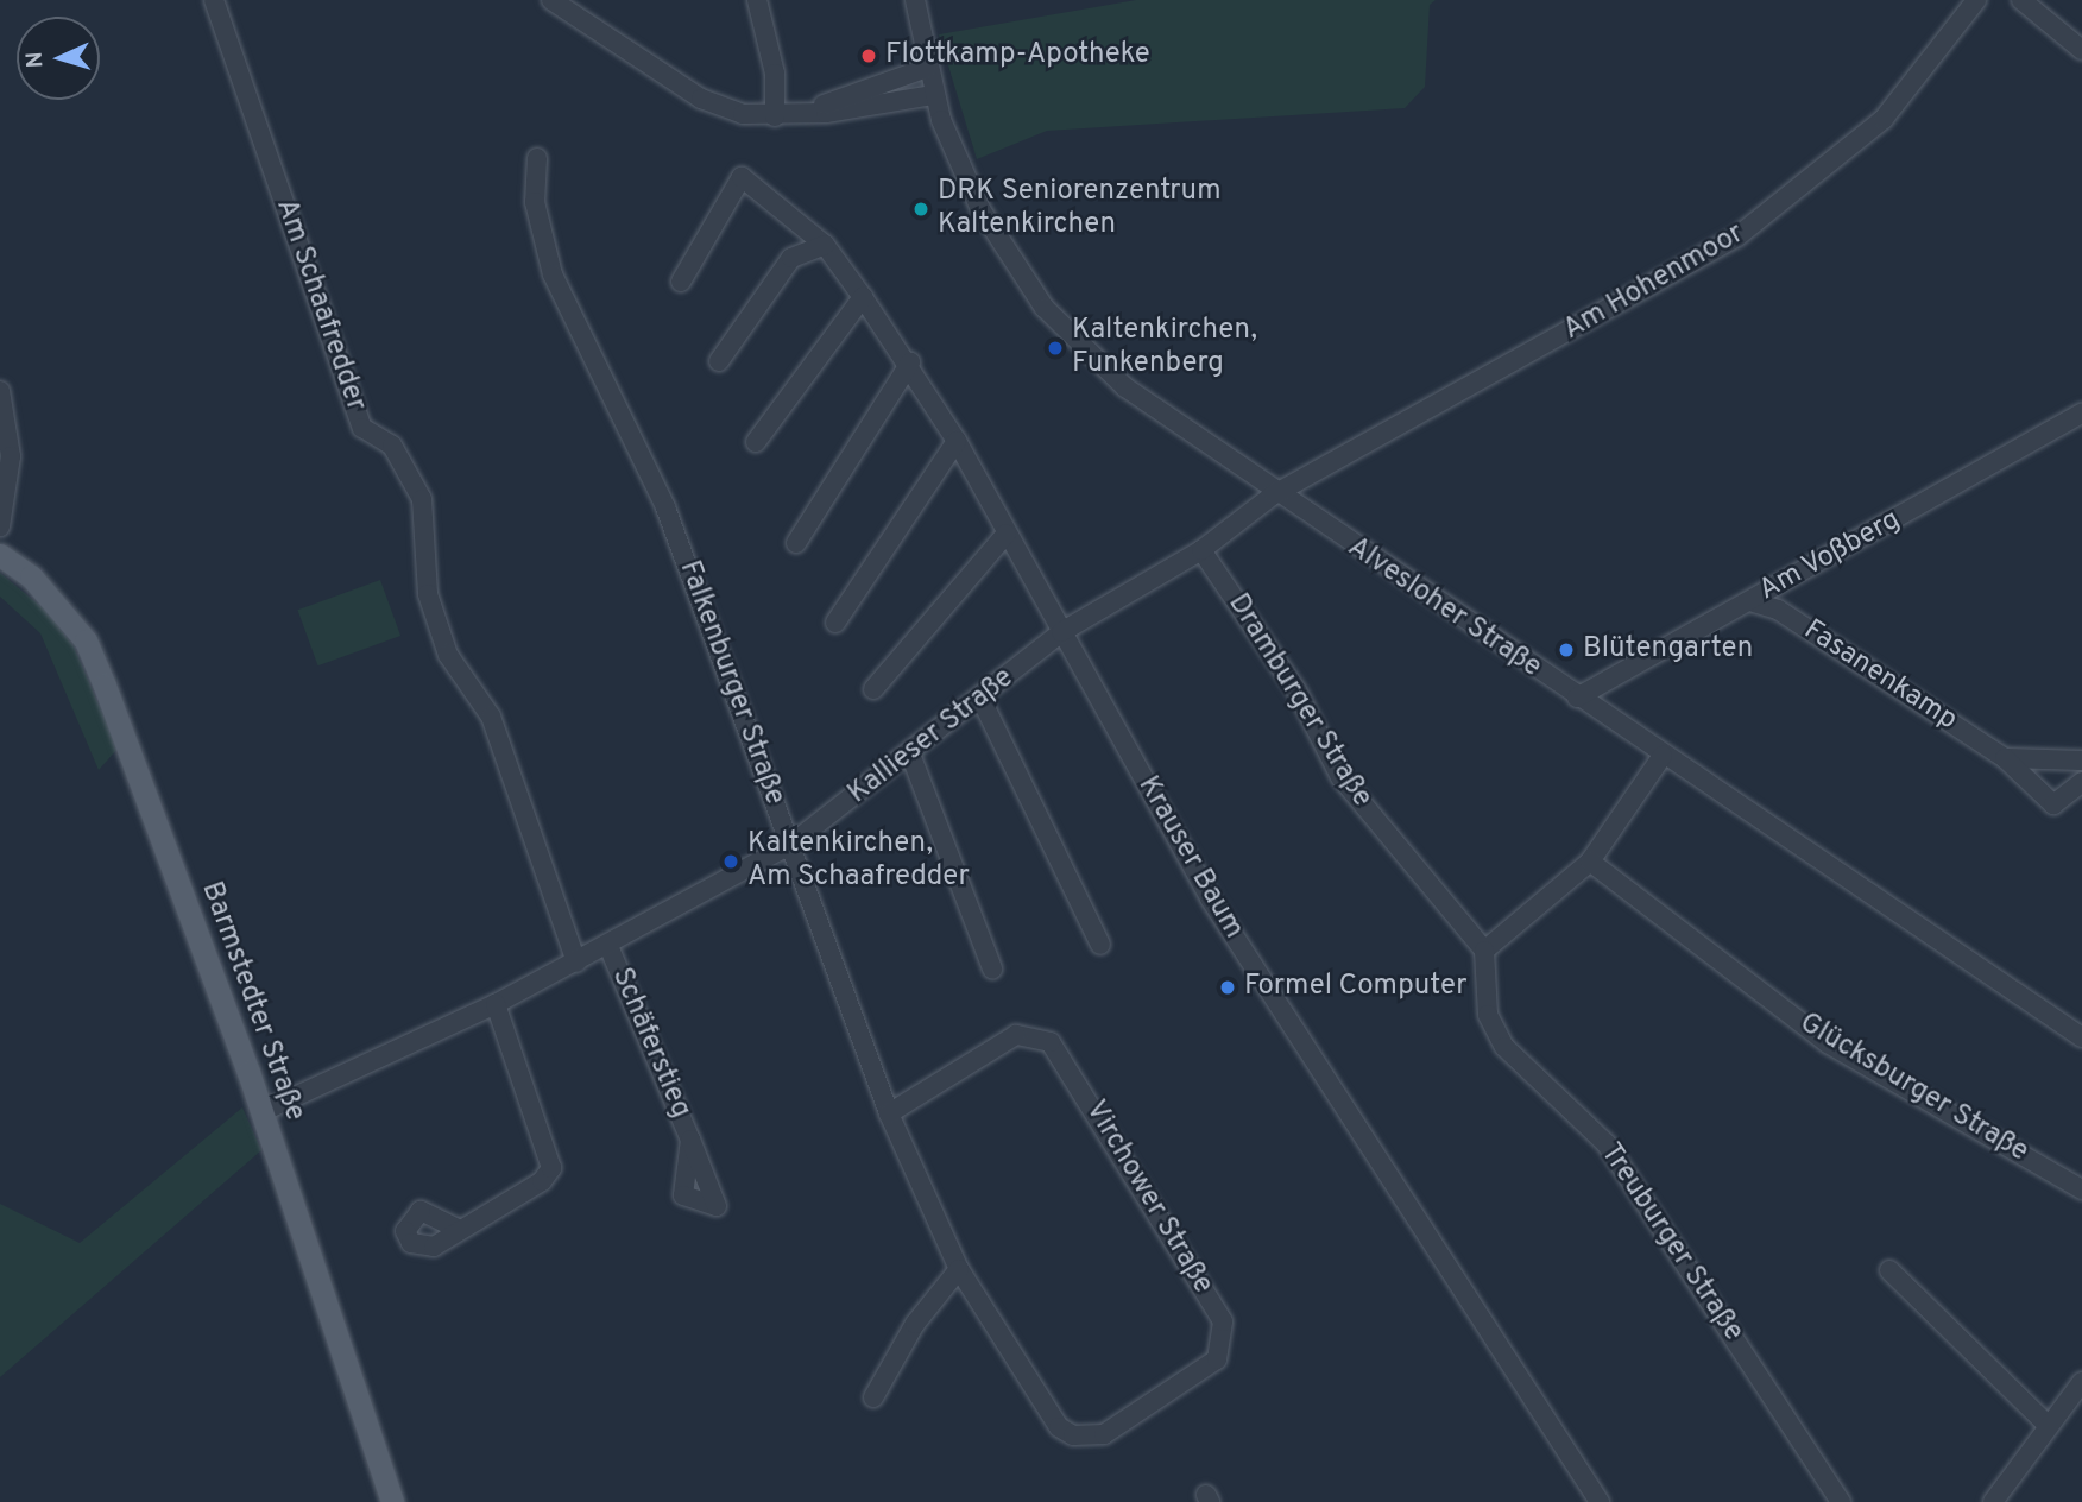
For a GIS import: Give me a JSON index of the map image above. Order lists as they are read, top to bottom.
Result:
{
  "streets": {
    "main road": ["Barmstedter Straße"],
    "street": [
      "Am Hohenmoor",
      "Am Schaafredder",
      "Am Voßberg",
      "Alvesloher Straße",
      "Fasanenkamp",
      "Falkenburger Straße",
      "Dramburger Straße",
      "Kallieser Straße",
      "Krauser Baum",
      "Schäferstieg",
      "Glücksburger Straße",
      "Virchower Straße",
      "Treuburger Straße"
    ]
  },
  "crossings": [
    ["Am Hohenmoor", "Alvesloher Straße"],
    ["Am Hohenmoor", "Kallieser Straße"],
    ["Am Schaafredder", "Kallieser Straße"],
    ["Am Voßberg", "Alvesloher Straße"],
    ["Am Voßberg", "Fasanenkamp"],
    ["Alvesloher Straße", "Kallieser Straße"],
    ["Falkenburger Straße", "Kallieser Straße"],
    ["Falkenburger Straße", "Virchower Straße"],
    ["Dramburger Straße", "Kallieser Straße"],
    ["Dramburger Straße", "Treuburger Straße"],
    ["Kallieser Straße", "Krauser Baum"],
    ["Kallieser Straße", "Barmstedter Straße"],
    ["Kallieser Straße", "Schäferstieg"]
  ],
  "places": [
    "Flottkamp-Apotheke",
    "DRK Seniorenzentrum Kaltenkirchen",
    "Kaltenkirchen, Funkenberg",
    "Blütengarten",
    "Kaltenkirchen, Am Schaafredder",
    "Formel Computer"
  ],
  "north": "left"
}
